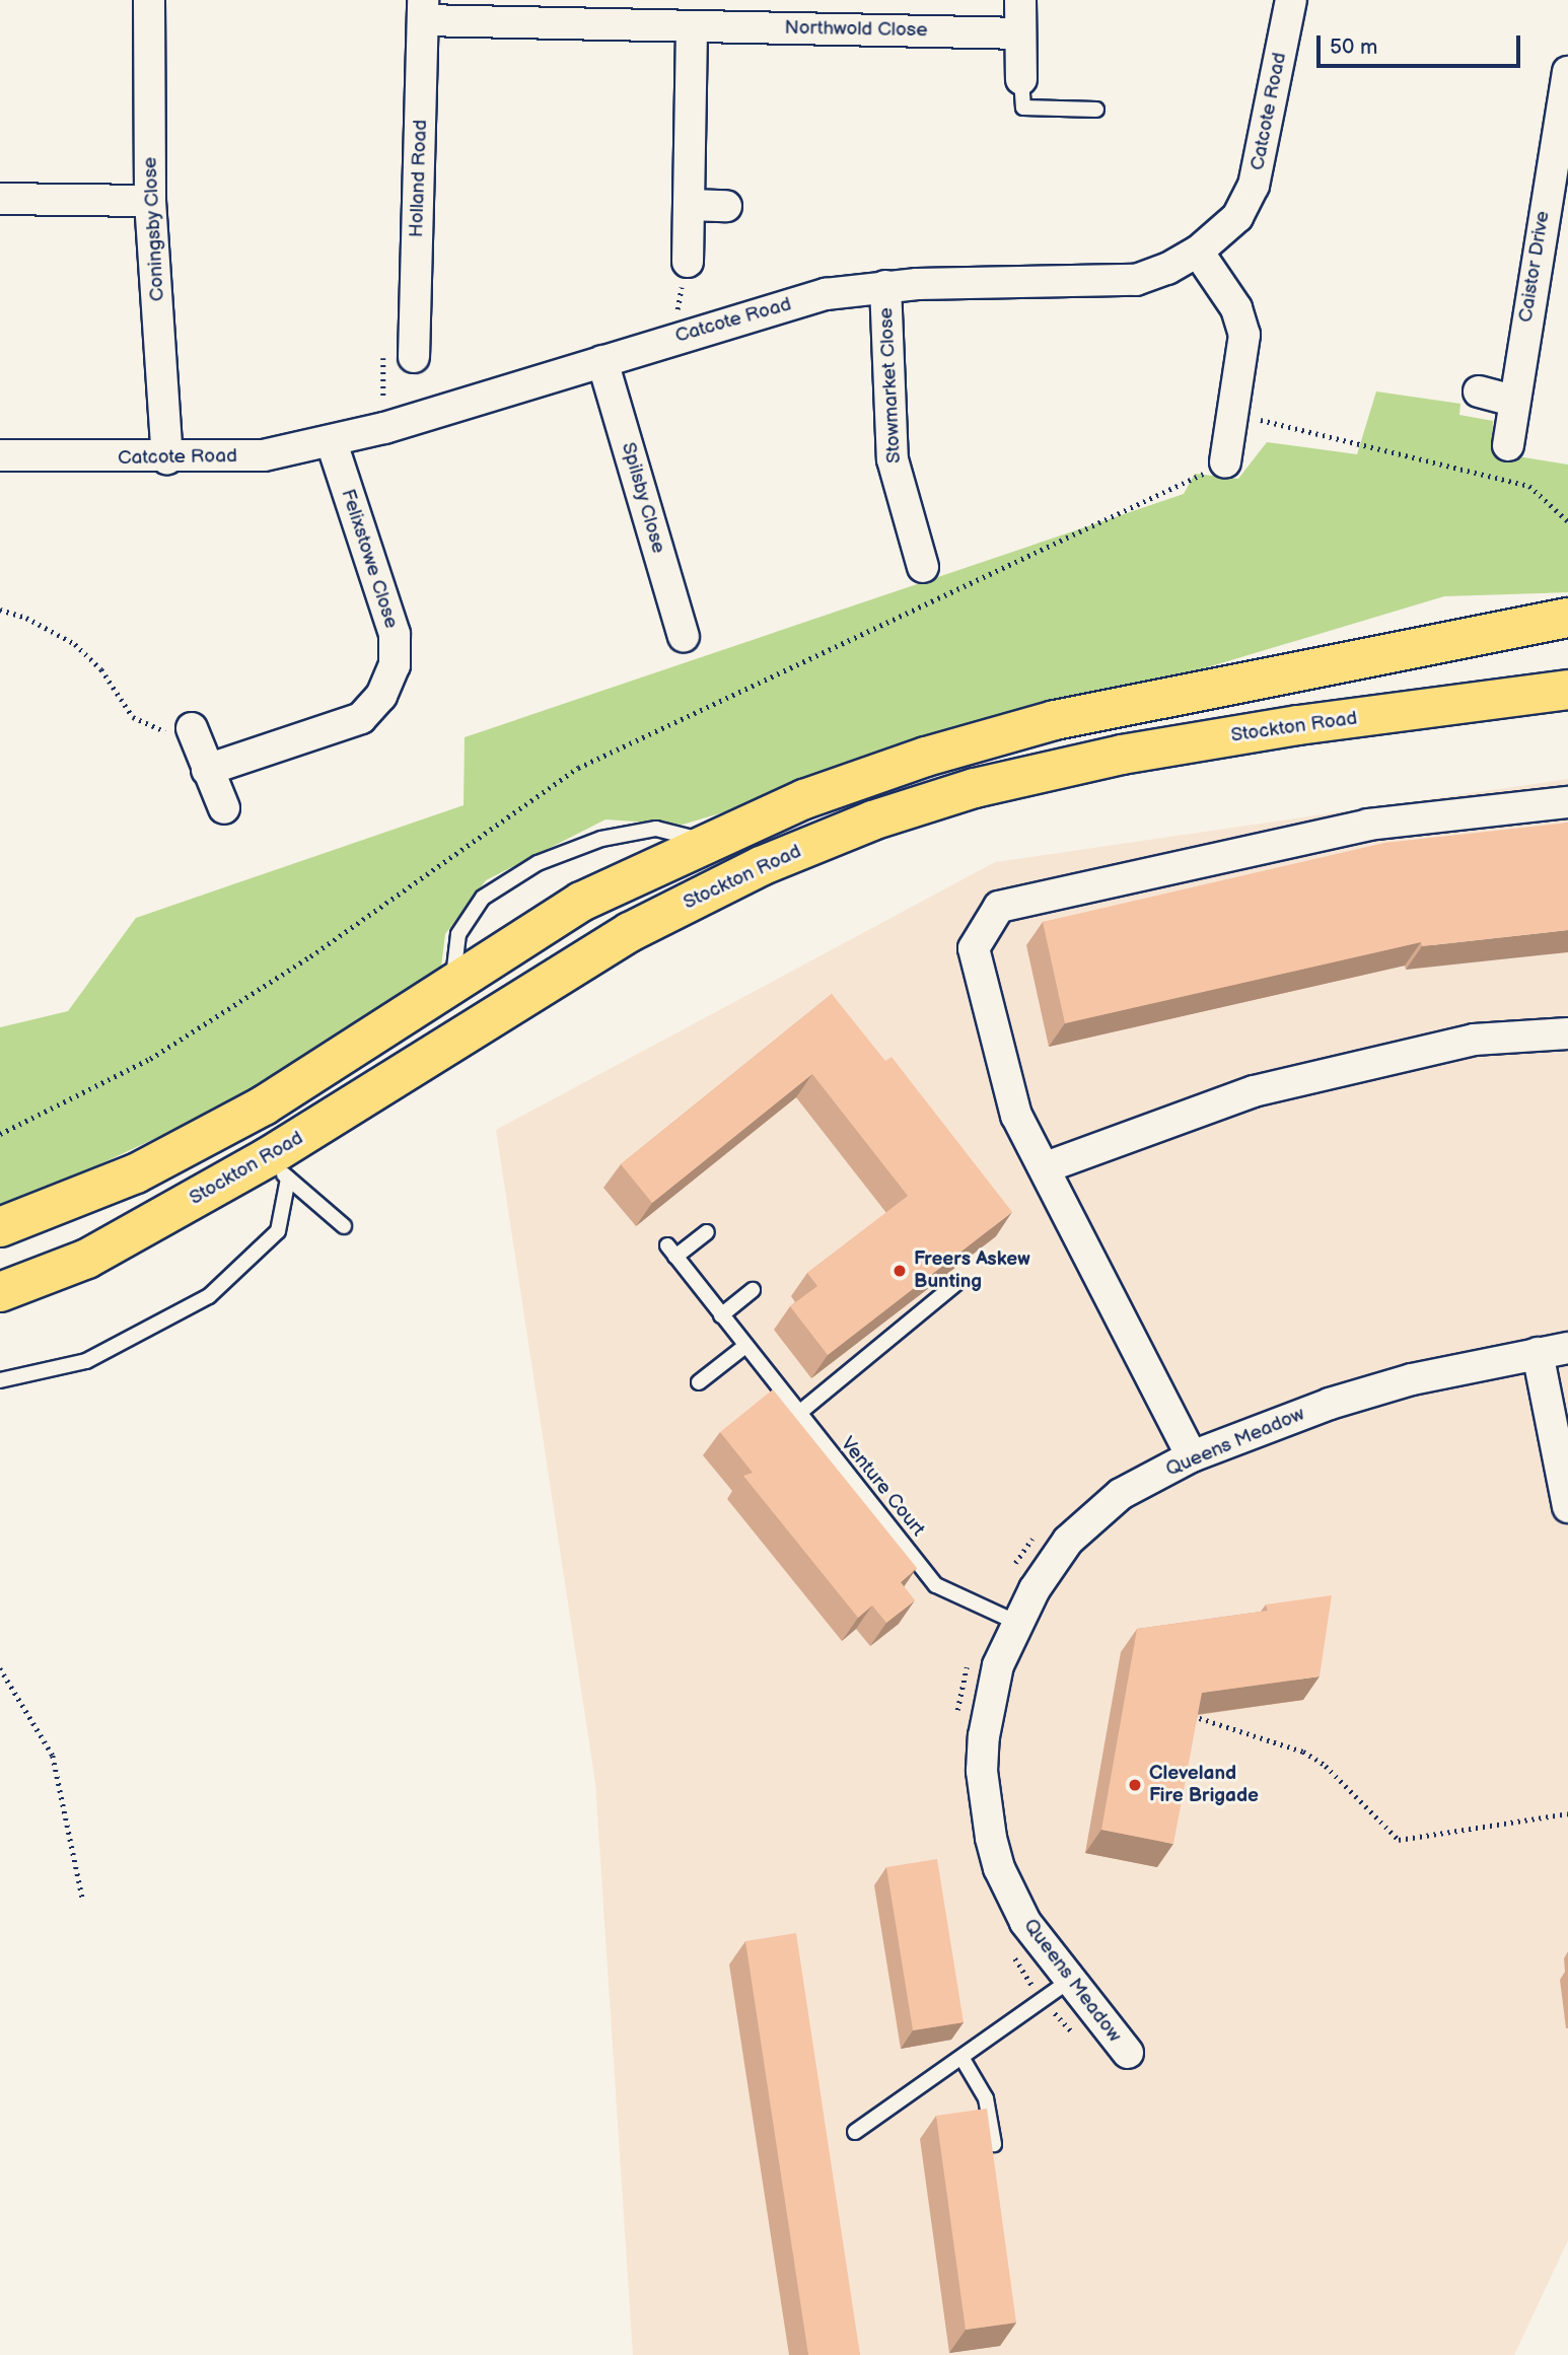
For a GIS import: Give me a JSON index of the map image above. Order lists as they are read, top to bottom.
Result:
{
  "streets": {
    "highway": ["Stockton Road"],
    "street": [
      "Northwold Close",
      "Catcote Road",
      "Holland Road",
      "Coningsby Close",
      "Caistor Drive",
      "Stowmarket Close",
      "Spilsby Close",
      "Felixstowe Close",
      "Queens Meadow"
    ],
    "lane": ["Venture Court"]
  },
  "crossings": [
    ["Northwold Close", "Holland Road"],
    ["Catcote Road", "Coningsby Close"],
    ["Catcote Road", "Stowmarket Close"],
    ["Catcote Road", "Spilsby Close"],
    ["Catcote Road", "Felixstowe Close"],
    ["Queens Meadow", "Venture Court"]
  ],
  "places": ["Freers Askew Bunting", "Cleveland Fire Brigade"],
  "scale_bar": "50 m"
}
